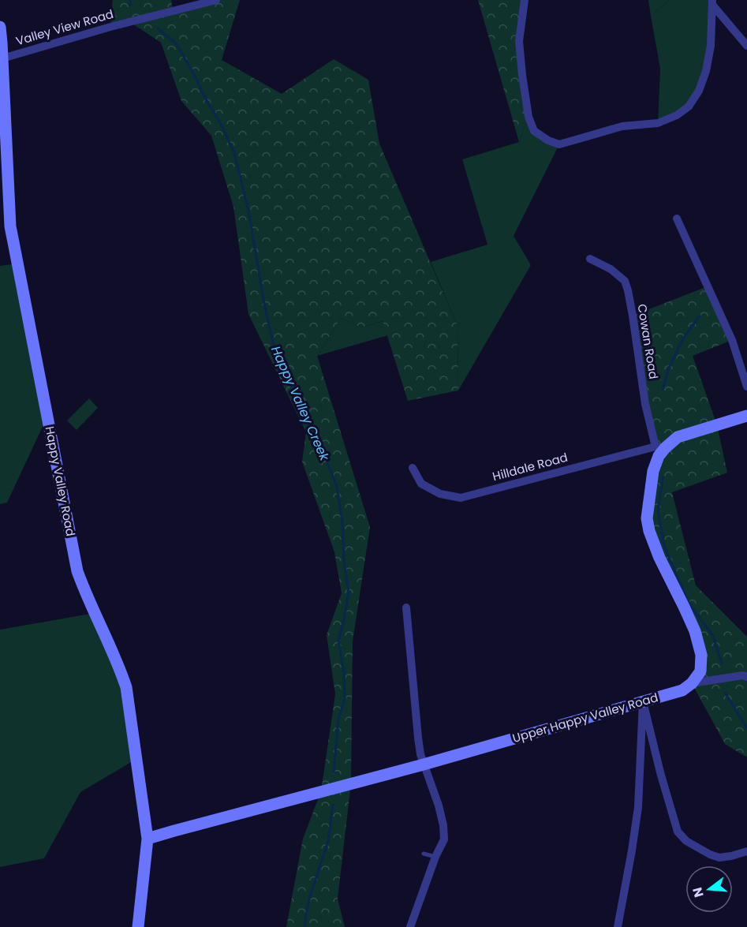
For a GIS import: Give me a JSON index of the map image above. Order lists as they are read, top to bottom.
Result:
{
  "streets": {
    "street": [
      "Valley View Road",
      "Cowan Road",
      "Hilldale Road",
      "Happy Valley Road",
      "Upper Happy Valley Road"
    ]
  },
  "crossings": [
    ["Valley View Road", "Happy Valley Road"],
    ["Cowan Road", "Hilldale Road"],
    ["Happy Valley Road", "Upper Happy Valley Road"]
  ],
  "water": ["Happy Valley Creek"],
  "north": "left"
}
